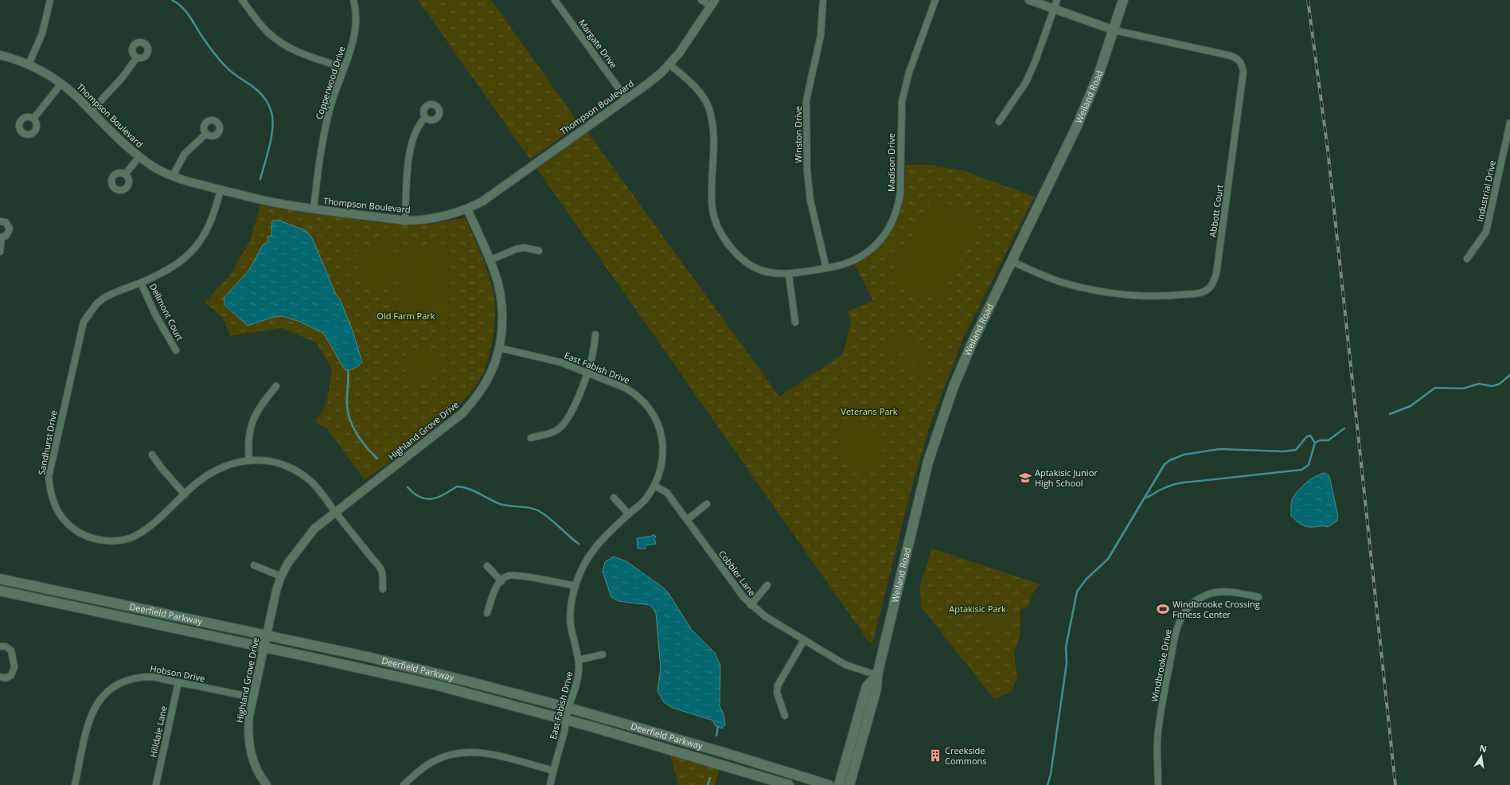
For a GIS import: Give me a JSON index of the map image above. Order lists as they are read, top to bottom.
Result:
{
  "streets": {
    "main road": ["Weiland Road", "Deerfield Parkway"],
    "street": [
      "Margate Drive",
      "Copperwood Drive",
      "Thompson Boulevard",
      "Winston Drive",
      "Madison Drive",
      "Industrial Drive",
      "Abbott Court",
      "Dellmont Court",
      "East Fabish Drive",
      "Highland Grove Drive",
      "Sandhurst Drive",
      "Cobbler Lane",
      "Windbrooke Drive",
      "Hobson Drive",
      "Hilldale Lane"
    ]
  },
  "crossings": [
    ["Margate Drive", "Thompson Boulevard"],
    ["Copperwood Drive", "Thompson Boulevard"],
    ["Weiland Road", "Abbott Court"],
    ["Weiland Road", "Cobbler Lane"],
    ["Thompson Boulevard", "Madison Drive"],
    ["Thompson Boulevard", "Highland Grove Drive"],
    ["Thompson Boulevard", "Sandhurst Drive"],
    ["Winston Drive", "Madison Drive"],
    ["Dellmont Court", "Sandhurst Drive"],
    ["East Fabish Drive", "Highland Grove Drive"],
    ["East Fabish Drive", "Cobbler Lane"],
    ["East Fabish Drive", "Deerfield Parkway"],
    ["Highland Grove Drive", "Sandhurst Drive"],
    ["Highland Grove Drive", "Deerfield Parkway"],
    ["Highland Grove Drive", "Hobson Drive"],
    ["Hobson Drive", "Hilldale Lane"]
  ],
  "parks": ["Old Farm Park", "Veterans Park", "Aptakisic Park"],
  "places": {
    "school or university": ["Aptakisic Junior High School"],
    "sports": ["Windbrooke Crossing Fitness Center"],
    "building": ["Creekside Commons"]
  },
  "north": "top"
}
